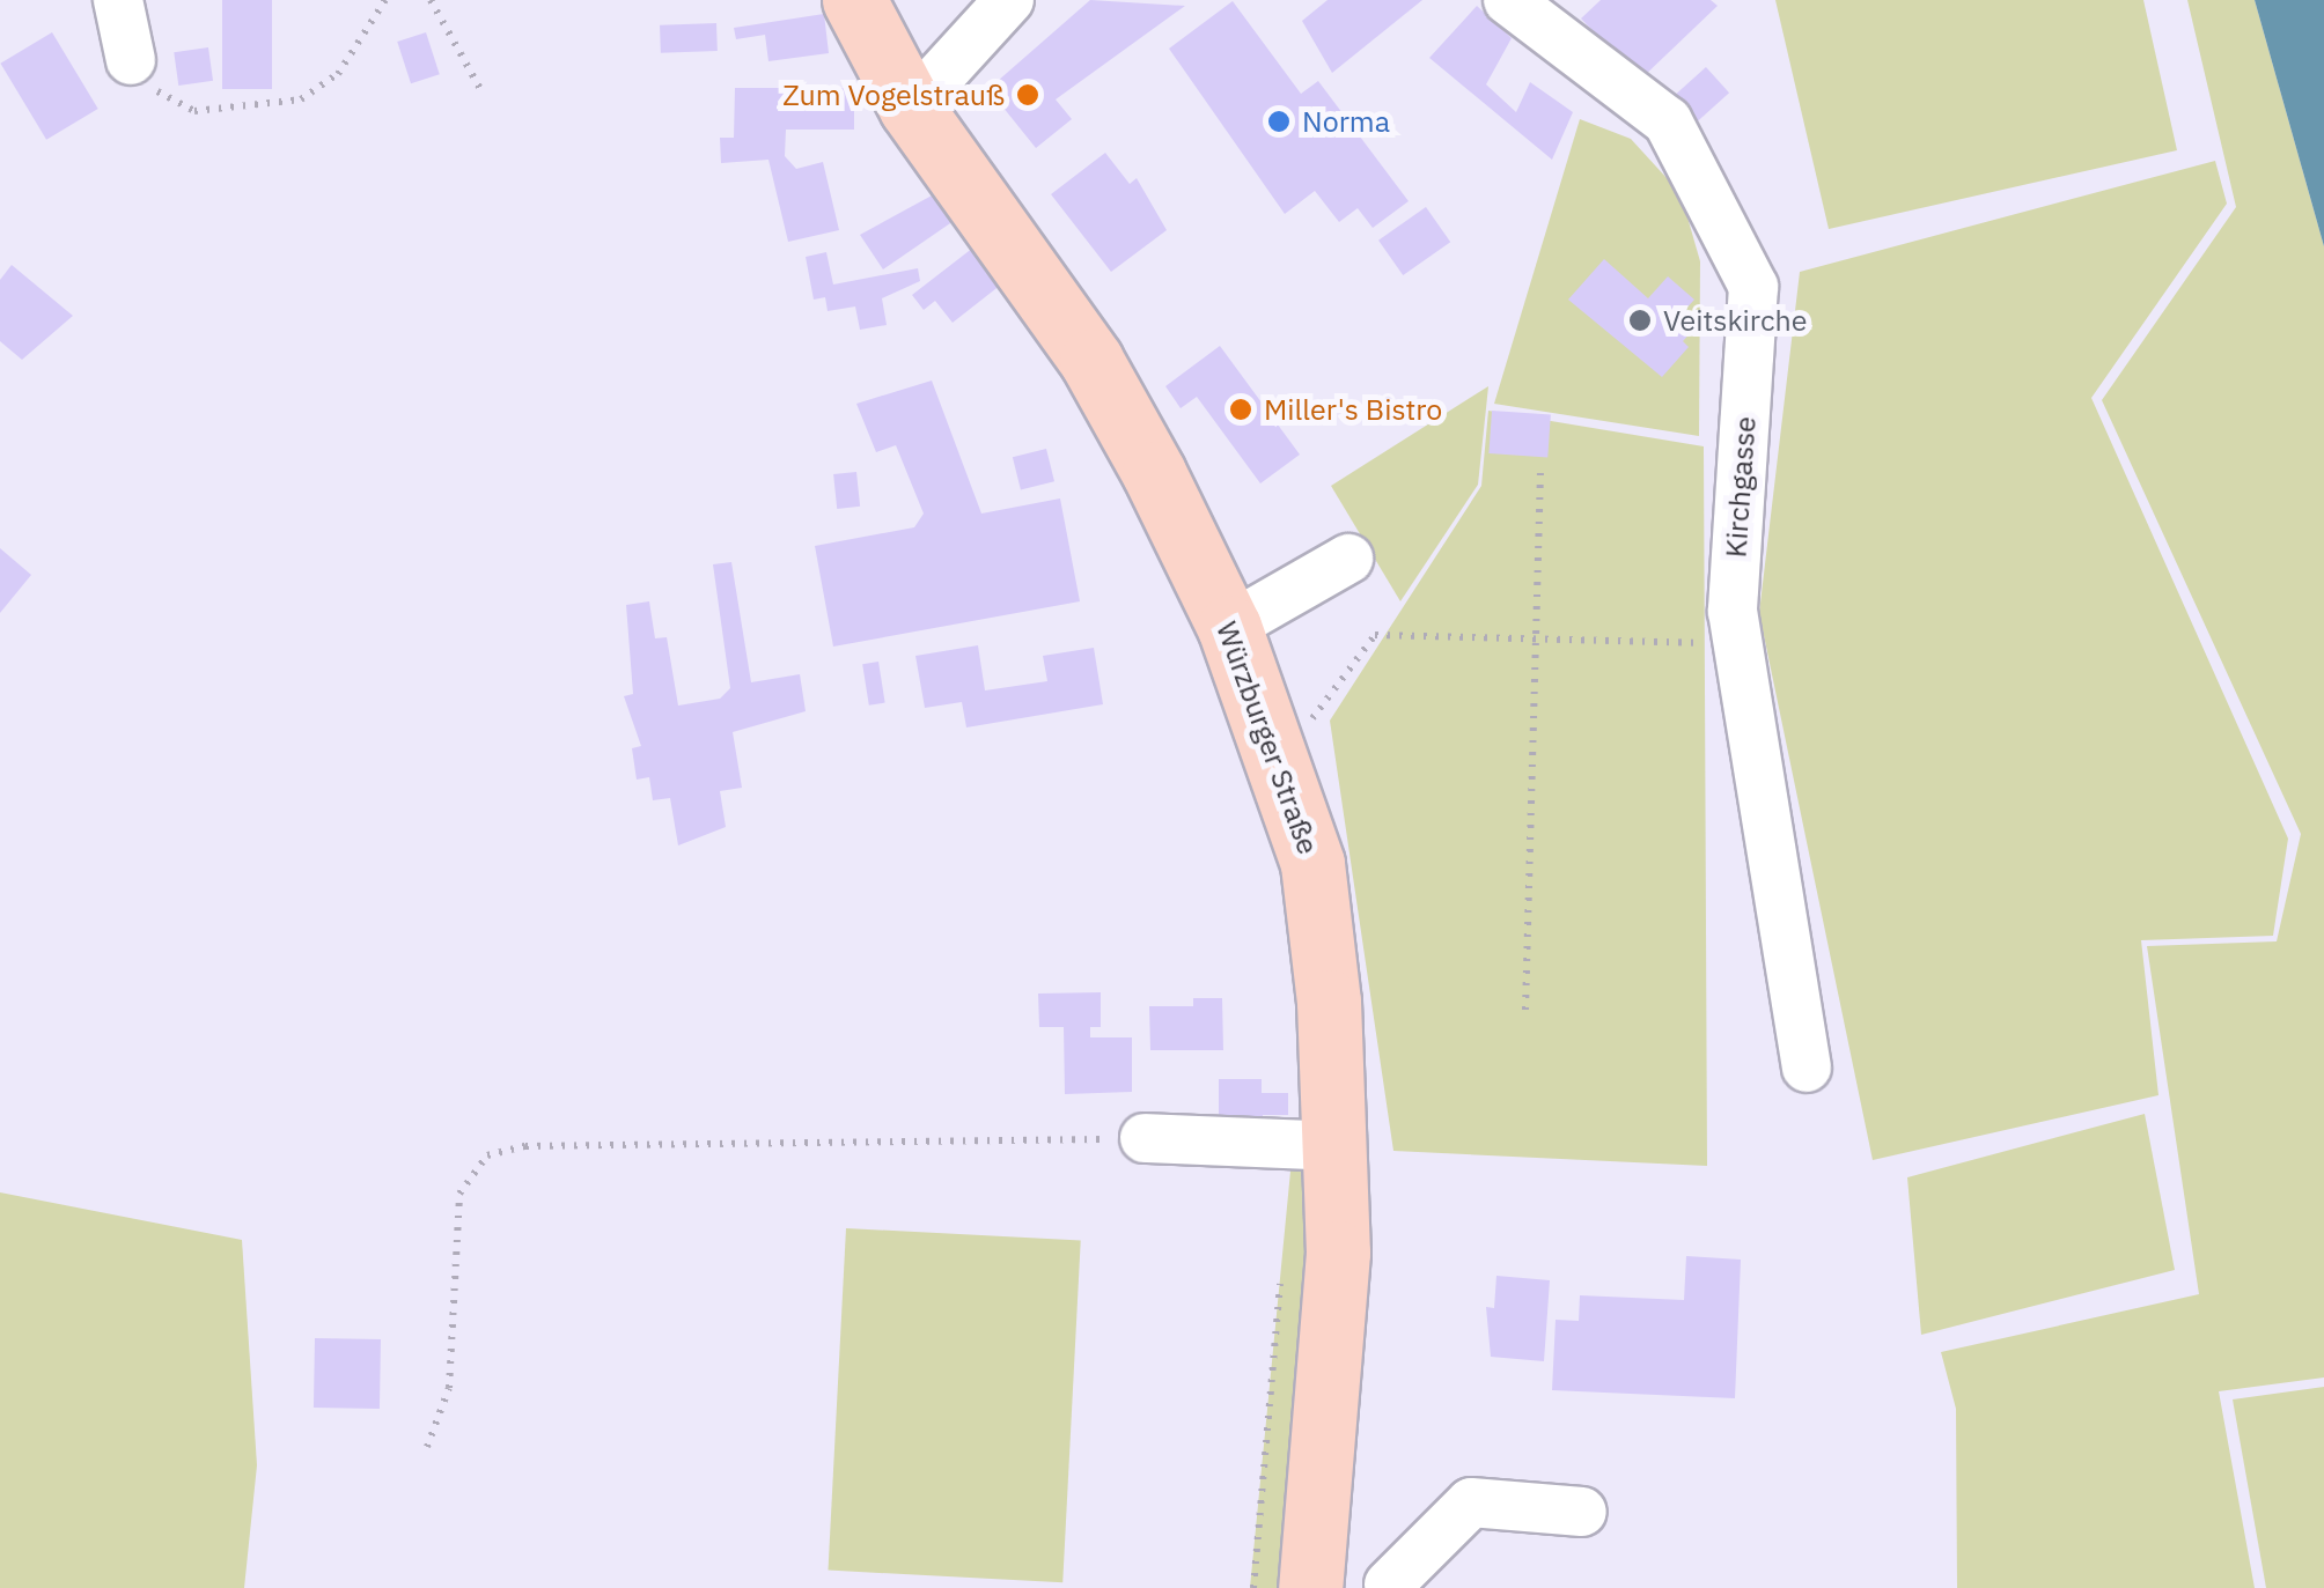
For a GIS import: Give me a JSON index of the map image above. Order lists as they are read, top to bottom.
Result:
{
  "streets": {
    "main road": ["Würzburger Straße"],
    "street": ["Kirchgasse"]
  },
  "places": [
    "Zum Vogelstrauß",
    "Norma",
    "Veitskirche",
    "Miller's Bistro"
  ]
}
